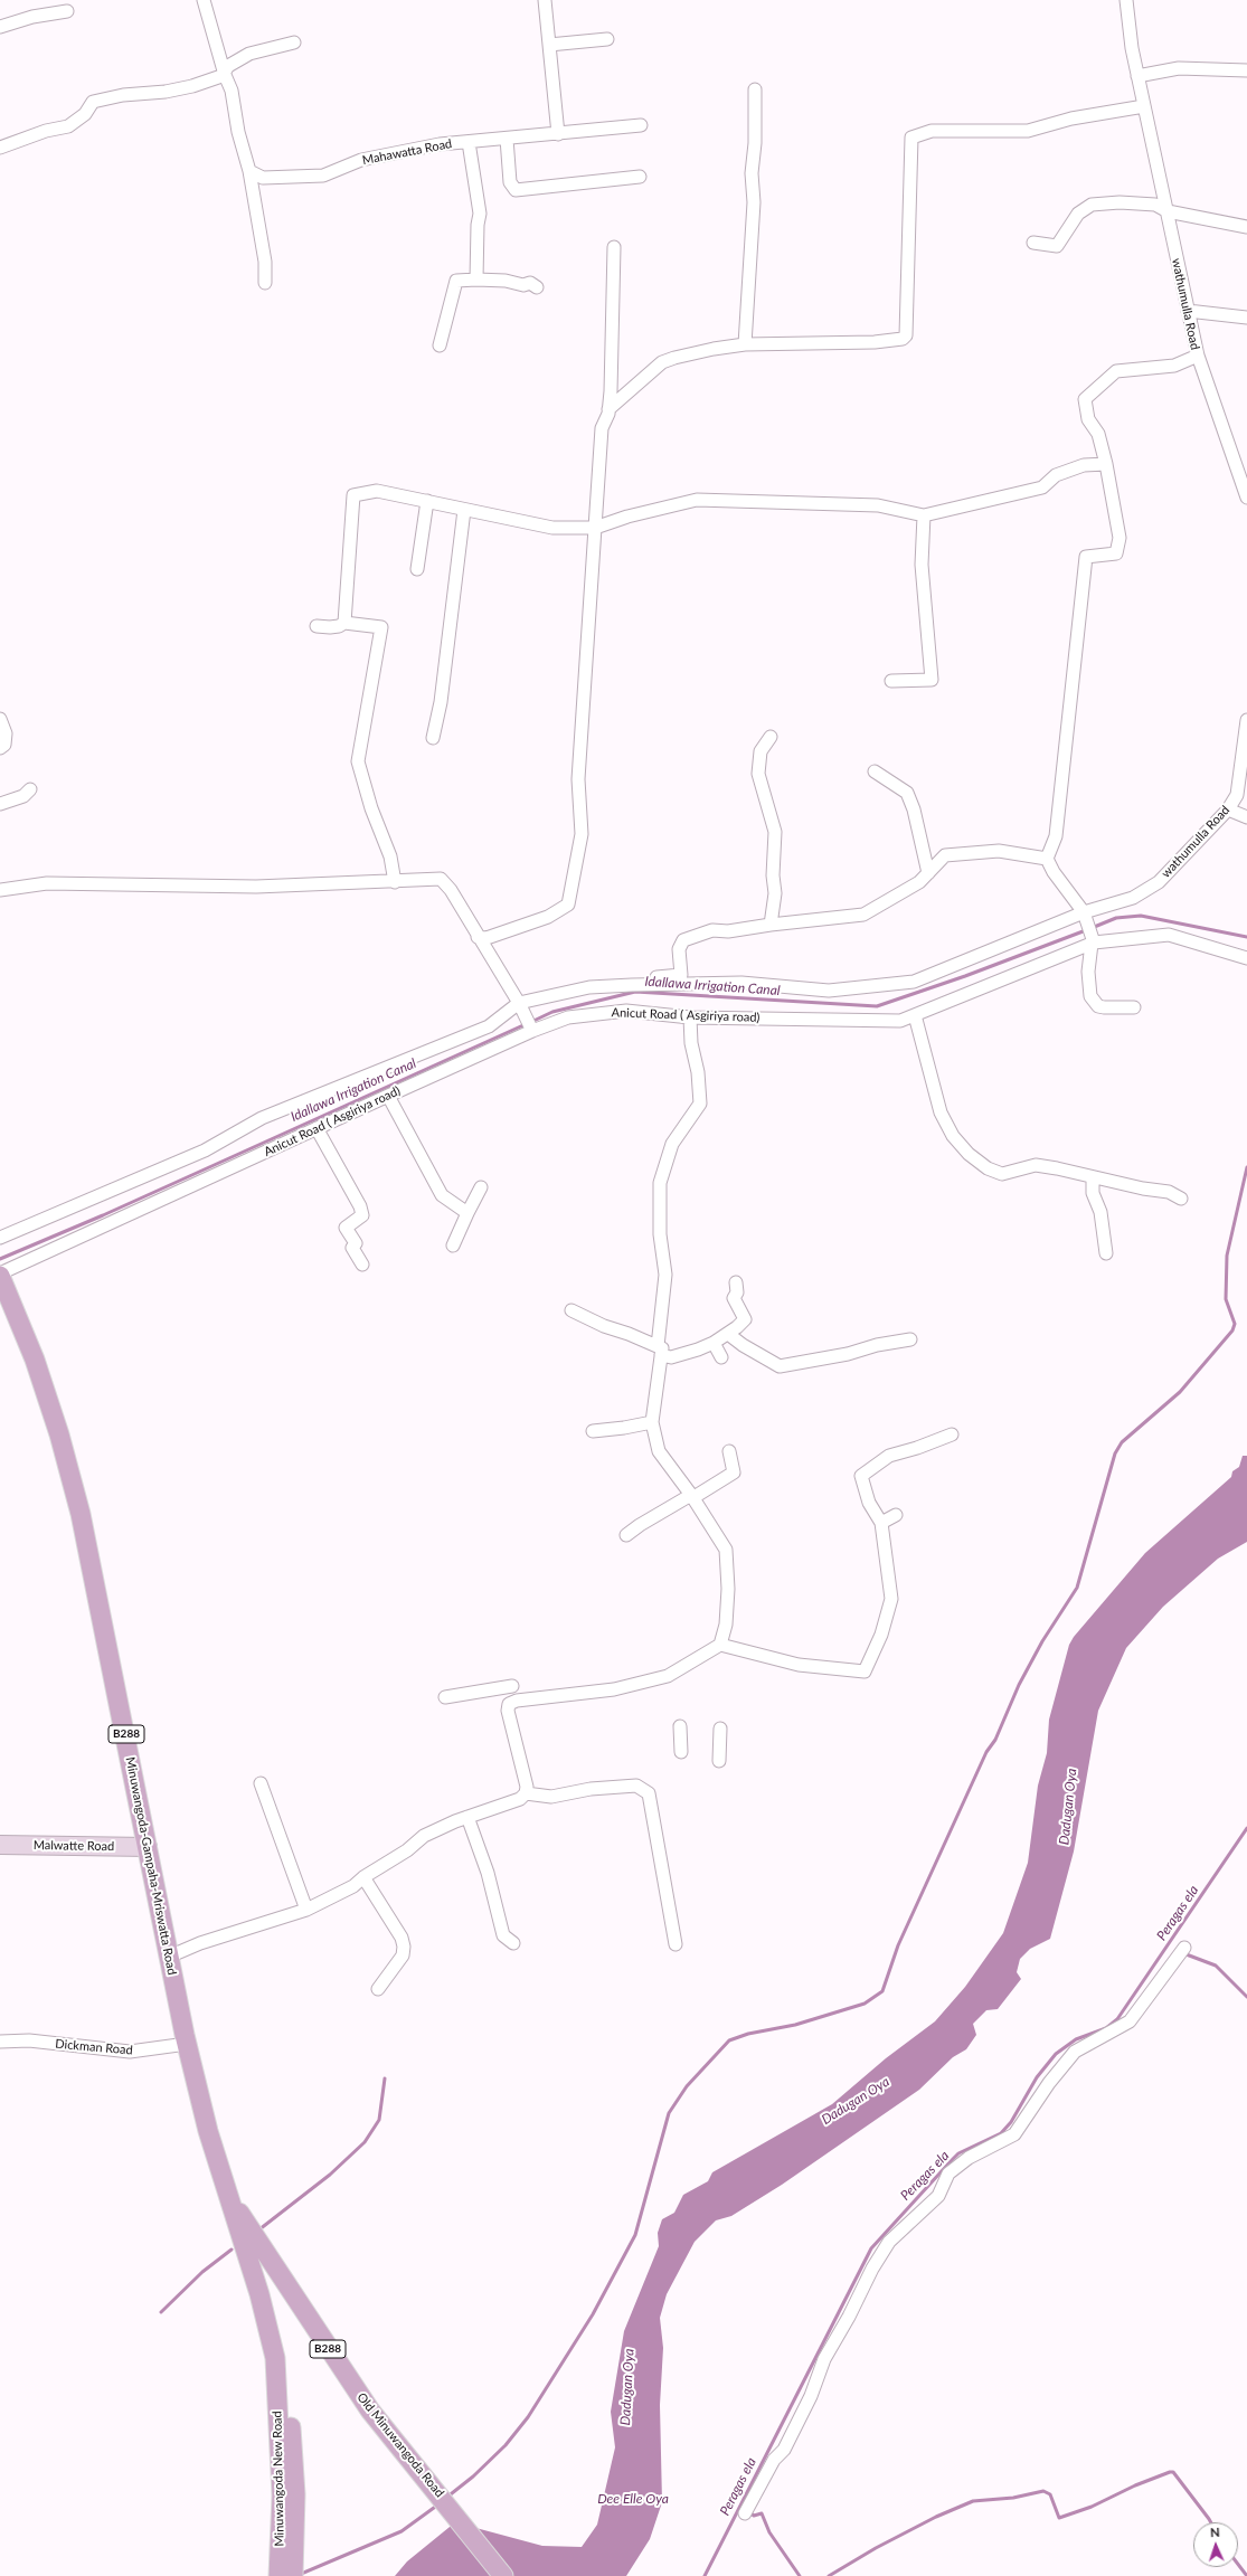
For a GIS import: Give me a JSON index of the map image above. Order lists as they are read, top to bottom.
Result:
{
  "streets": {
    "main road": [
      "B288",
      "Minuwangoda-Gampaha-Mriswatta Road",
      "Old Minuwangoda Road",
      "Minuwangoda New Road"
    ],
    "street": [
      "Mahawatta Road",
      "wathumulla Road",
      "Anicut Road ( Asgiriya road)",
      "Malwatte Road",
      "Dickman Road"
    ]
  },
  "crossings": [
    ["Anicut Road ( Asgiriya road)", "Minuwangoda-Gampaha-Mriswatta Road"],
    ["Malwatte Road", "Minuwangoda-Gampaha-Mriswatta Road"],
    ["Minuwangoda-Gampaha-Mriswatta Road", "Dickman Road"],
    ["Minuwangoda-Gampaha-Mriswatta Road", "Old Minuwangoda Road"],
    ["Minuwangoda-Gampaha-Mriswatta Road", "Minuwangoda New Road"],
    ["Old Minuwangoda Road", "Minuwangoda New Road"]
  ],
  "water": [
    "Idallawa Irrigation Canal",
    "Dadugan Oya",
    "Peragas ela",
    "Dee Elle Oya"
  ],
  "north": "top"
}
